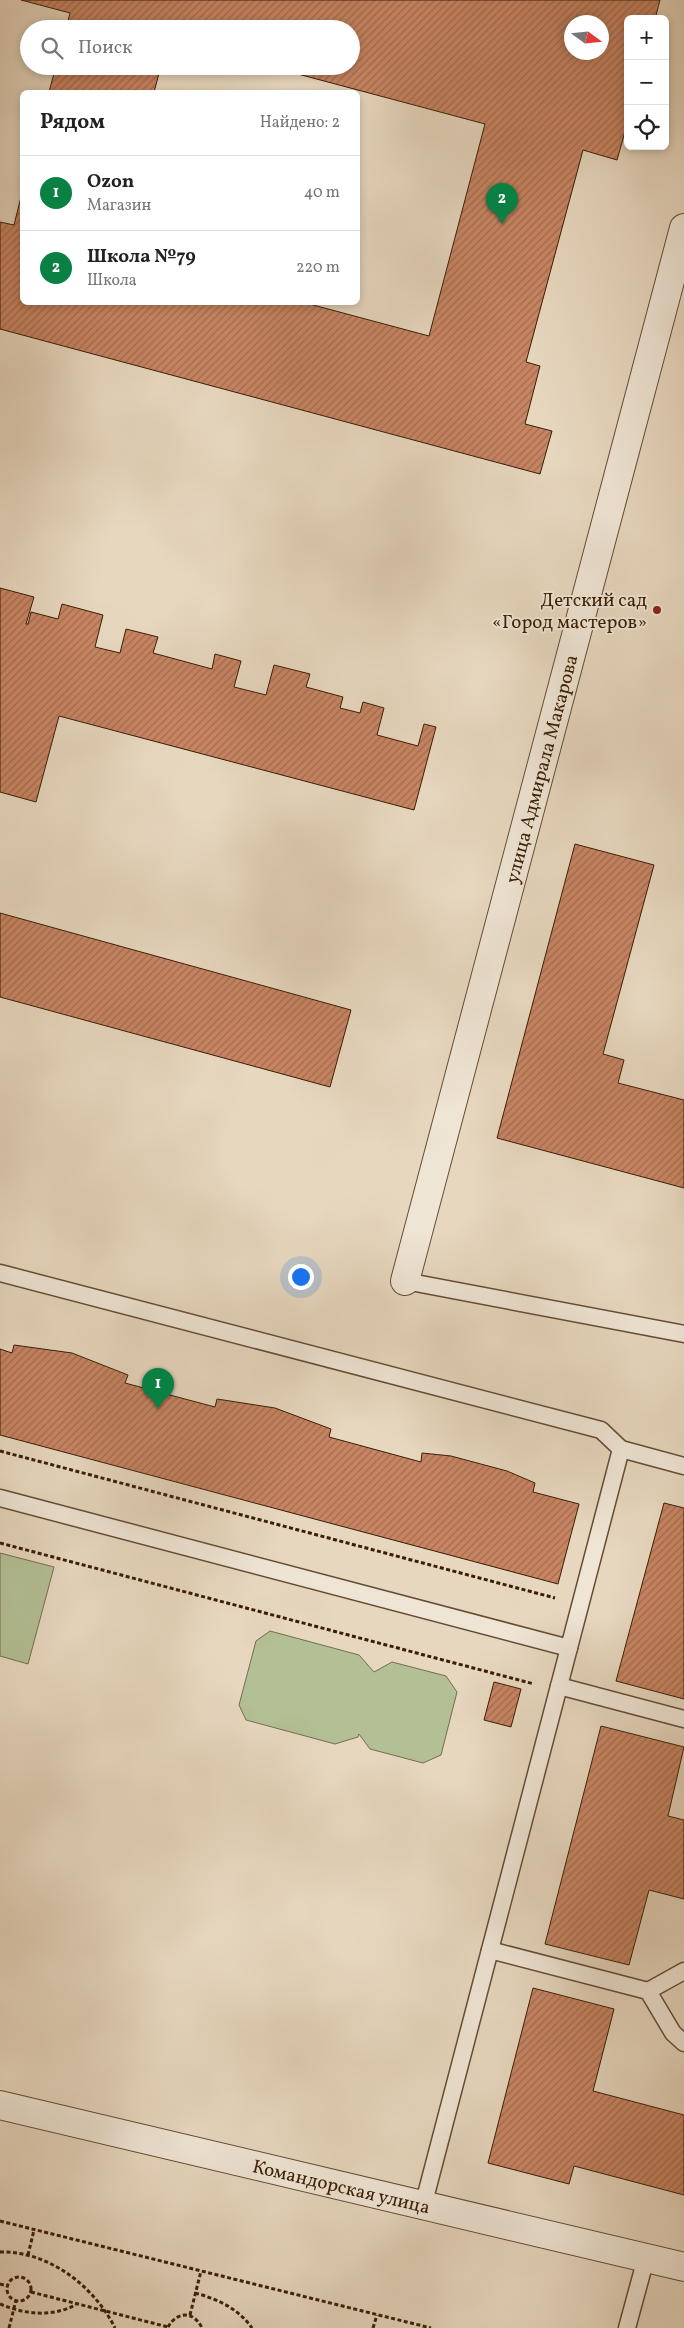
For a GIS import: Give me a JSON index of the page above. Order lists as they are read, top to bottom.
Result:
{
  "streets": {
    "street": ["улица Адмирала Макарова", "Командорская улица"]
  },
  "places": ["Детский сад «Город мастеров»"],
  "north": "right",
  "page": {
    "map_buttons": ["+", "−"],
    "search": "Поиск",
    "heading": ["Рядом", "Найдено: 2"],
    "list": [
      {
        "mark": "1",
        "name": "Ozon",
        "note": "Магазин",
        "value": "40 m"
      },
      {
        "mark": "2",
        "name": "Школа №79",
        "note": "Школа",
        "value": "220 m"
      }
    ],
    "pins": ["2", "1"]
  }
}
